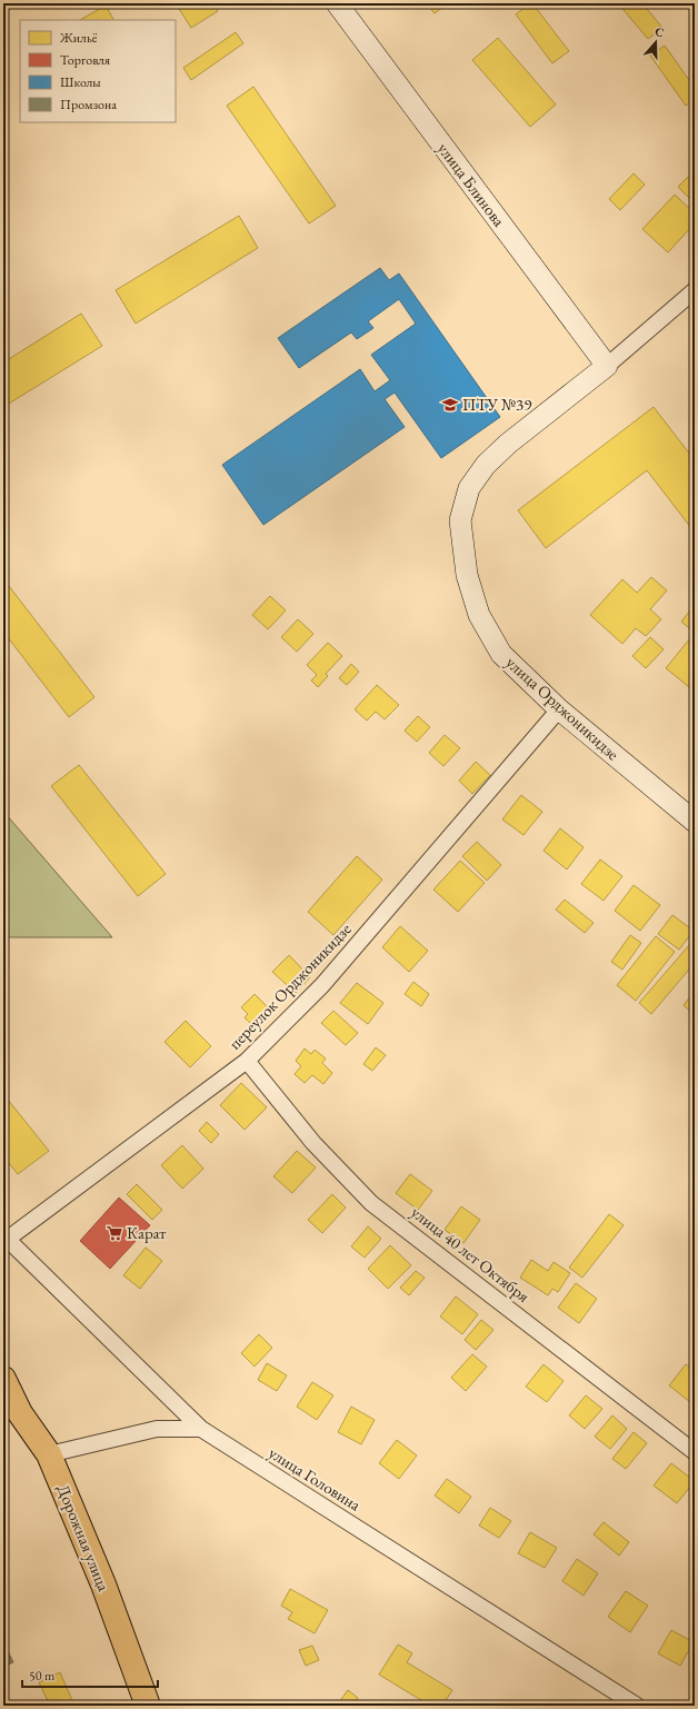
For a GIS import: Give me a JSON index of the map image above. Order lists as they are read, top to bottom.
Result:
{
  "streets": {
    "main road": ["улица Блинова", "улица Орджоникидзе", "Дорожная улица"],
    "street": ["переулок Орджоникидзе", "улица 40 лет Октября", "улица Головина"]
  },
  "crossings": [
    ["улица Блинова", "улица Орджоникидзе"],
    ["улица Орджоникидзе", "переулок Орджоникидзе"],
    ["переулок Орджоникидзе", "улица 40 лет Октября"],
    ["переулок Орджоникидзе", "улица Головина"]
  ],
  "places": {
    "school or university": ["ПТУ №39"],
    "supermarket": ["Карат"]
  },
  "legend": [
    "Жильё",
    "Торговля",
    "Школы",
    "Промзона"
  ],
  "scale_bar": "50 m",
  "north": "top"
}
